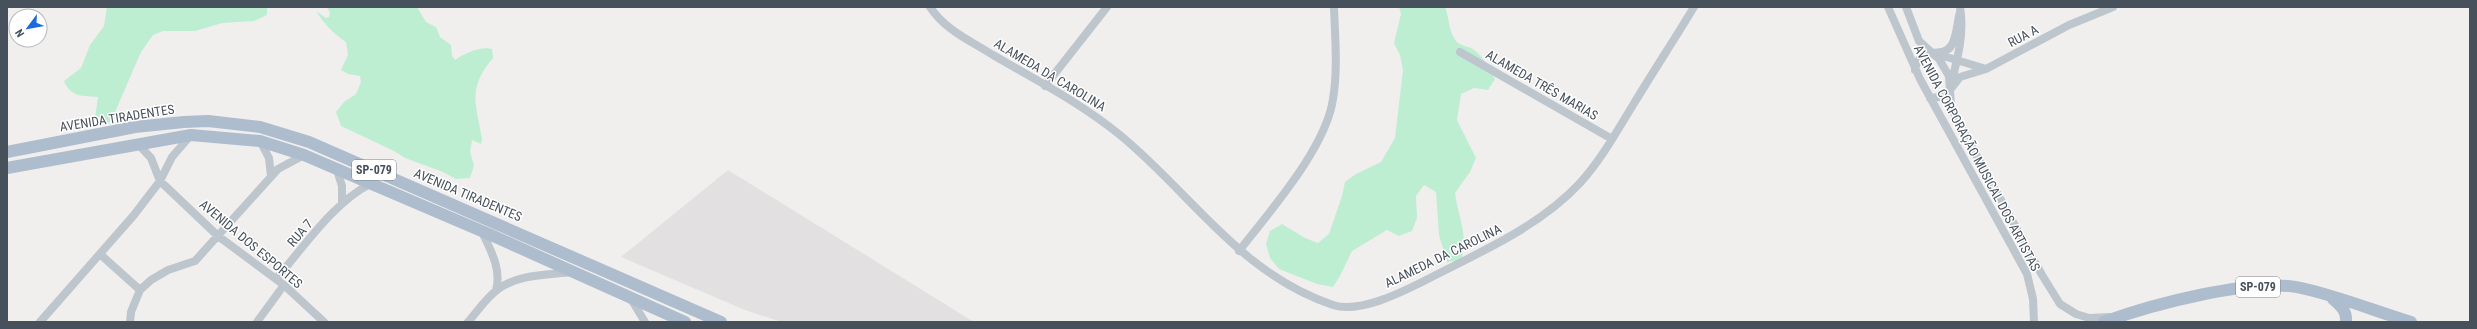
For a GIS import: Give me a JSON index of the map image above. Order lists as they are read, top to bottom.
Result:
{
  "streets": {
    "main road": ["AVENIDA TIRADENTES", "SP-079"],
    "street": [
      "RUA A",
      "ALAMEDA DA CAROLINA",
      "ALAMEDA TRÊS MARIAS",
      "AVENIDA CORPORAÇÃO MUSICAL DOS ARTISTAS",
      "RUA 7",
      "AVENIDA DOS ESPORTES"
    ]
  },
  "crossings": [
    ["RUA A", "AVENIDA CORPORAÇÃO MUSICAL DOS ARTISTAS"],
    ["ALAMEDA DA CAROLINA", "ALAMEDA TRÊS MARIAS"],
    ["AVENIDA CORPORAÇÃO MUSICAL DOS ARTISTAS", "SP-079"],
    ["SP-079", "RUA 7"],
    ["SP-079", "AVENIDA DOS ESPORTES"],
    ["RUA 7", "AVENIDA DOS ESPORTES"]
  ],
  "north": "bottom left"
}
